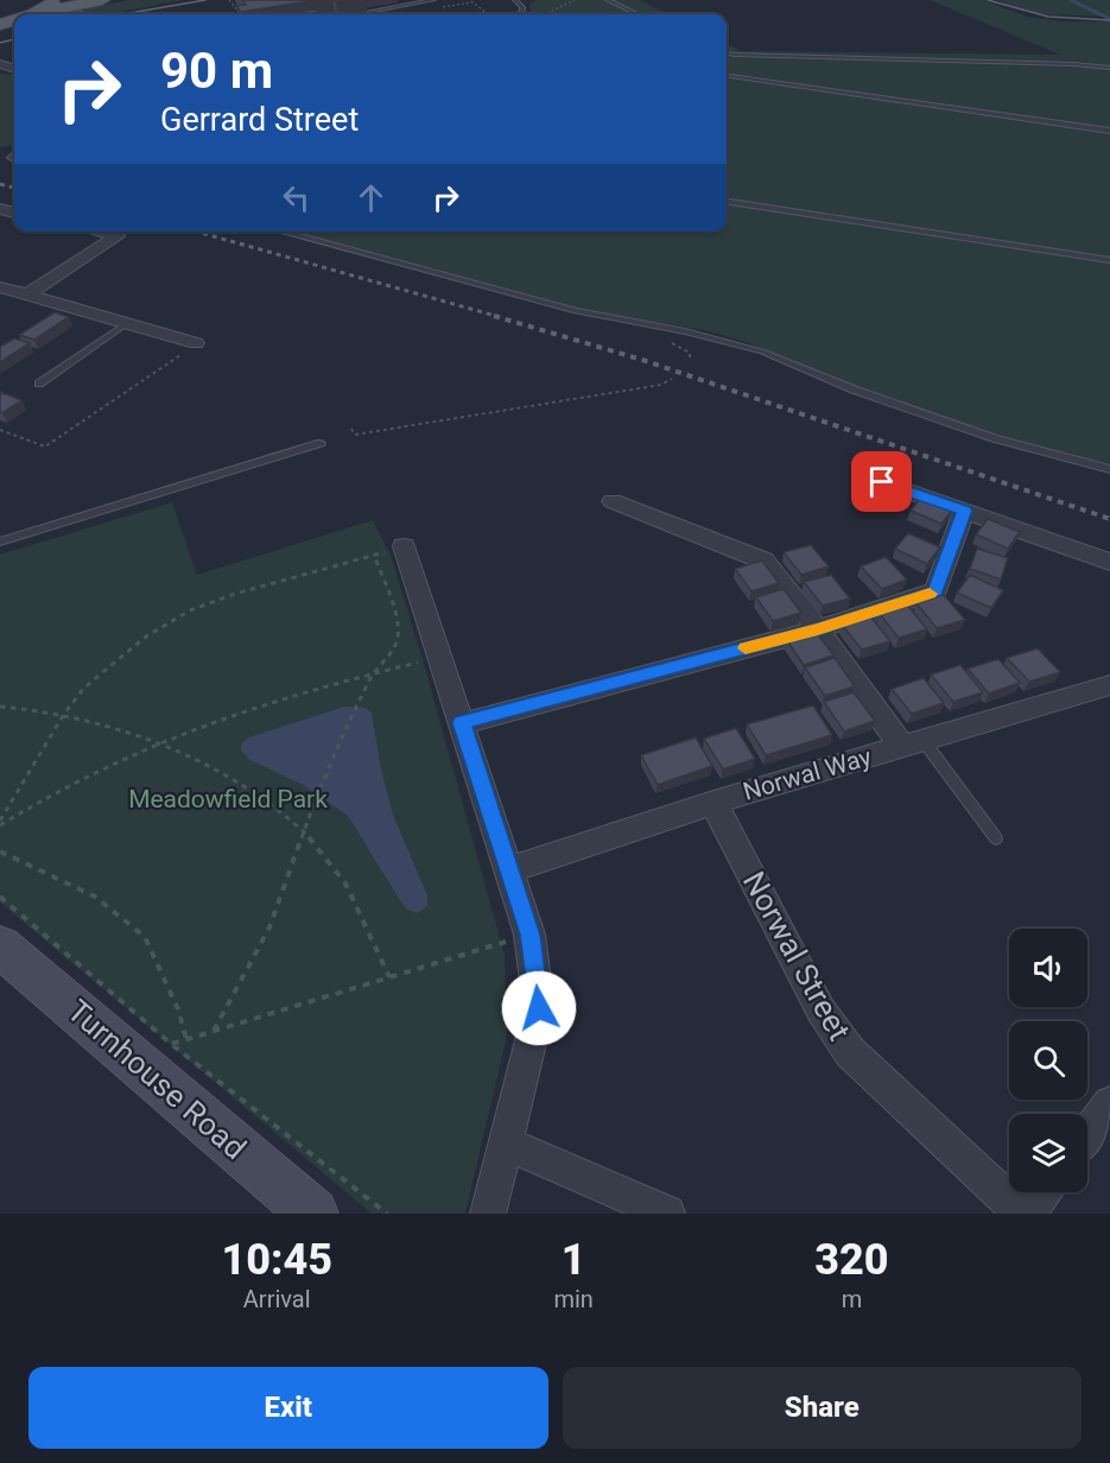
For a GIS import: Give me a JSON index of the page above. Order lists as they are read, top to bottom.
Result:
{
  "streets": {
    "street": ["Norwal Way", "Norwal Street", "Turnhouse Road"]
  },
  "crossings": [
    ["Norwal Way", "Norwal Street"]
  ],
  "parks": ["Meadowfield Park"],
  "page": {
    "turn": ["90 m", "Gerrard Street"],
    "eta": [
      "10:45",
      "Arrival",
      "1",
      "min",
      "320",
      "m"
    ],
    "buttons": ["Exit", "Share"]
  }
}
